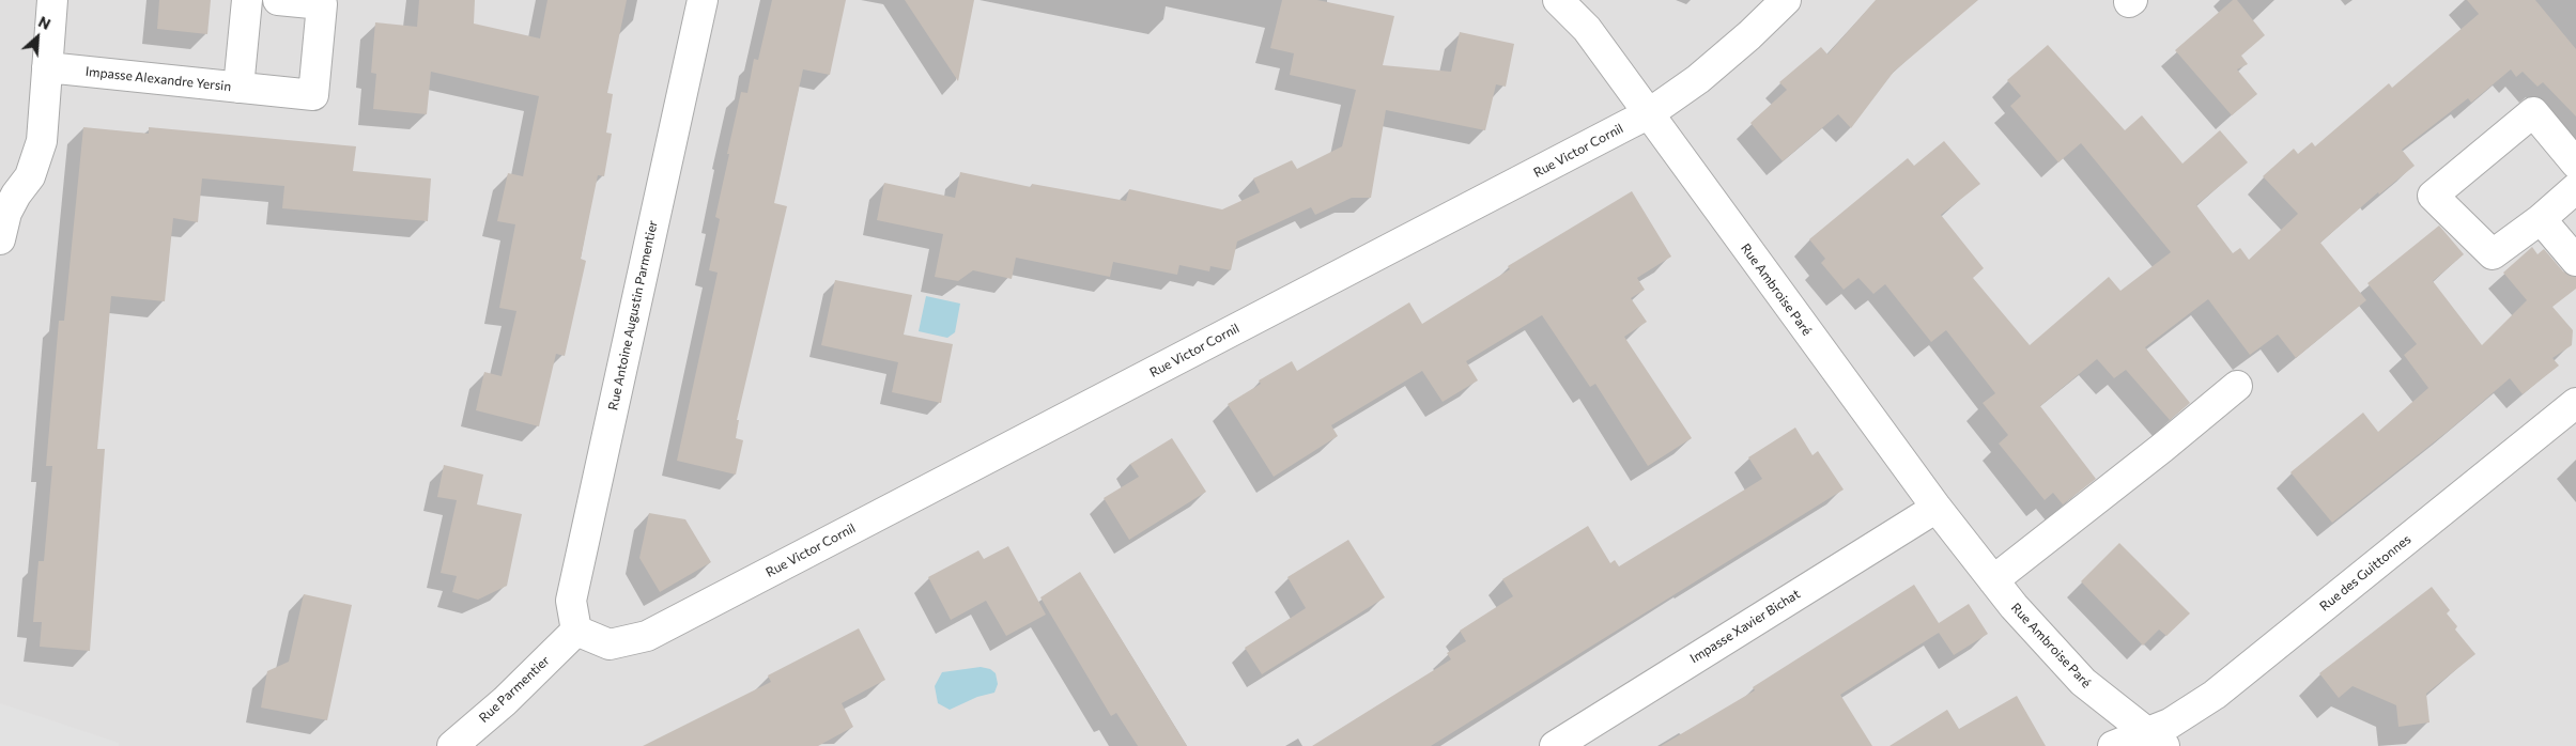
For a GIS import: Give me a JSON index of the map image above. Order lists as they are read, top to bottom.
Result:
{
  "streets": {
    "street": [
      "Impasse Alexandre Yersin",
      "Rue Victor Cornil",
      "Rue Ambroise Paré",
      "Rue Antoine Augustin Parmentier",
      "Rue des Guittonnes",
      "Impasse Xavier Bichat",
      "Rue Parmentier"
    ]
  },
  "crossings": [
    ["Rue Victor Cornil", "Rue Ambroise Paré"],
    ["Rue Victor Cornil", "Rue Antoine Augustin Parmentier"],
    ["Rue Victor Cornil", "Rue Parmentier"],
    ["Rue Ambroise Paré", "Rue des Guittonnes"],
    ["Rue Ambroise Paré", "Impasse Xavier Bichat"],
    ["Rue Antoine Augustin Parmentier", "Rue Parmentier"]
  ],
  "north": "top right"
}
